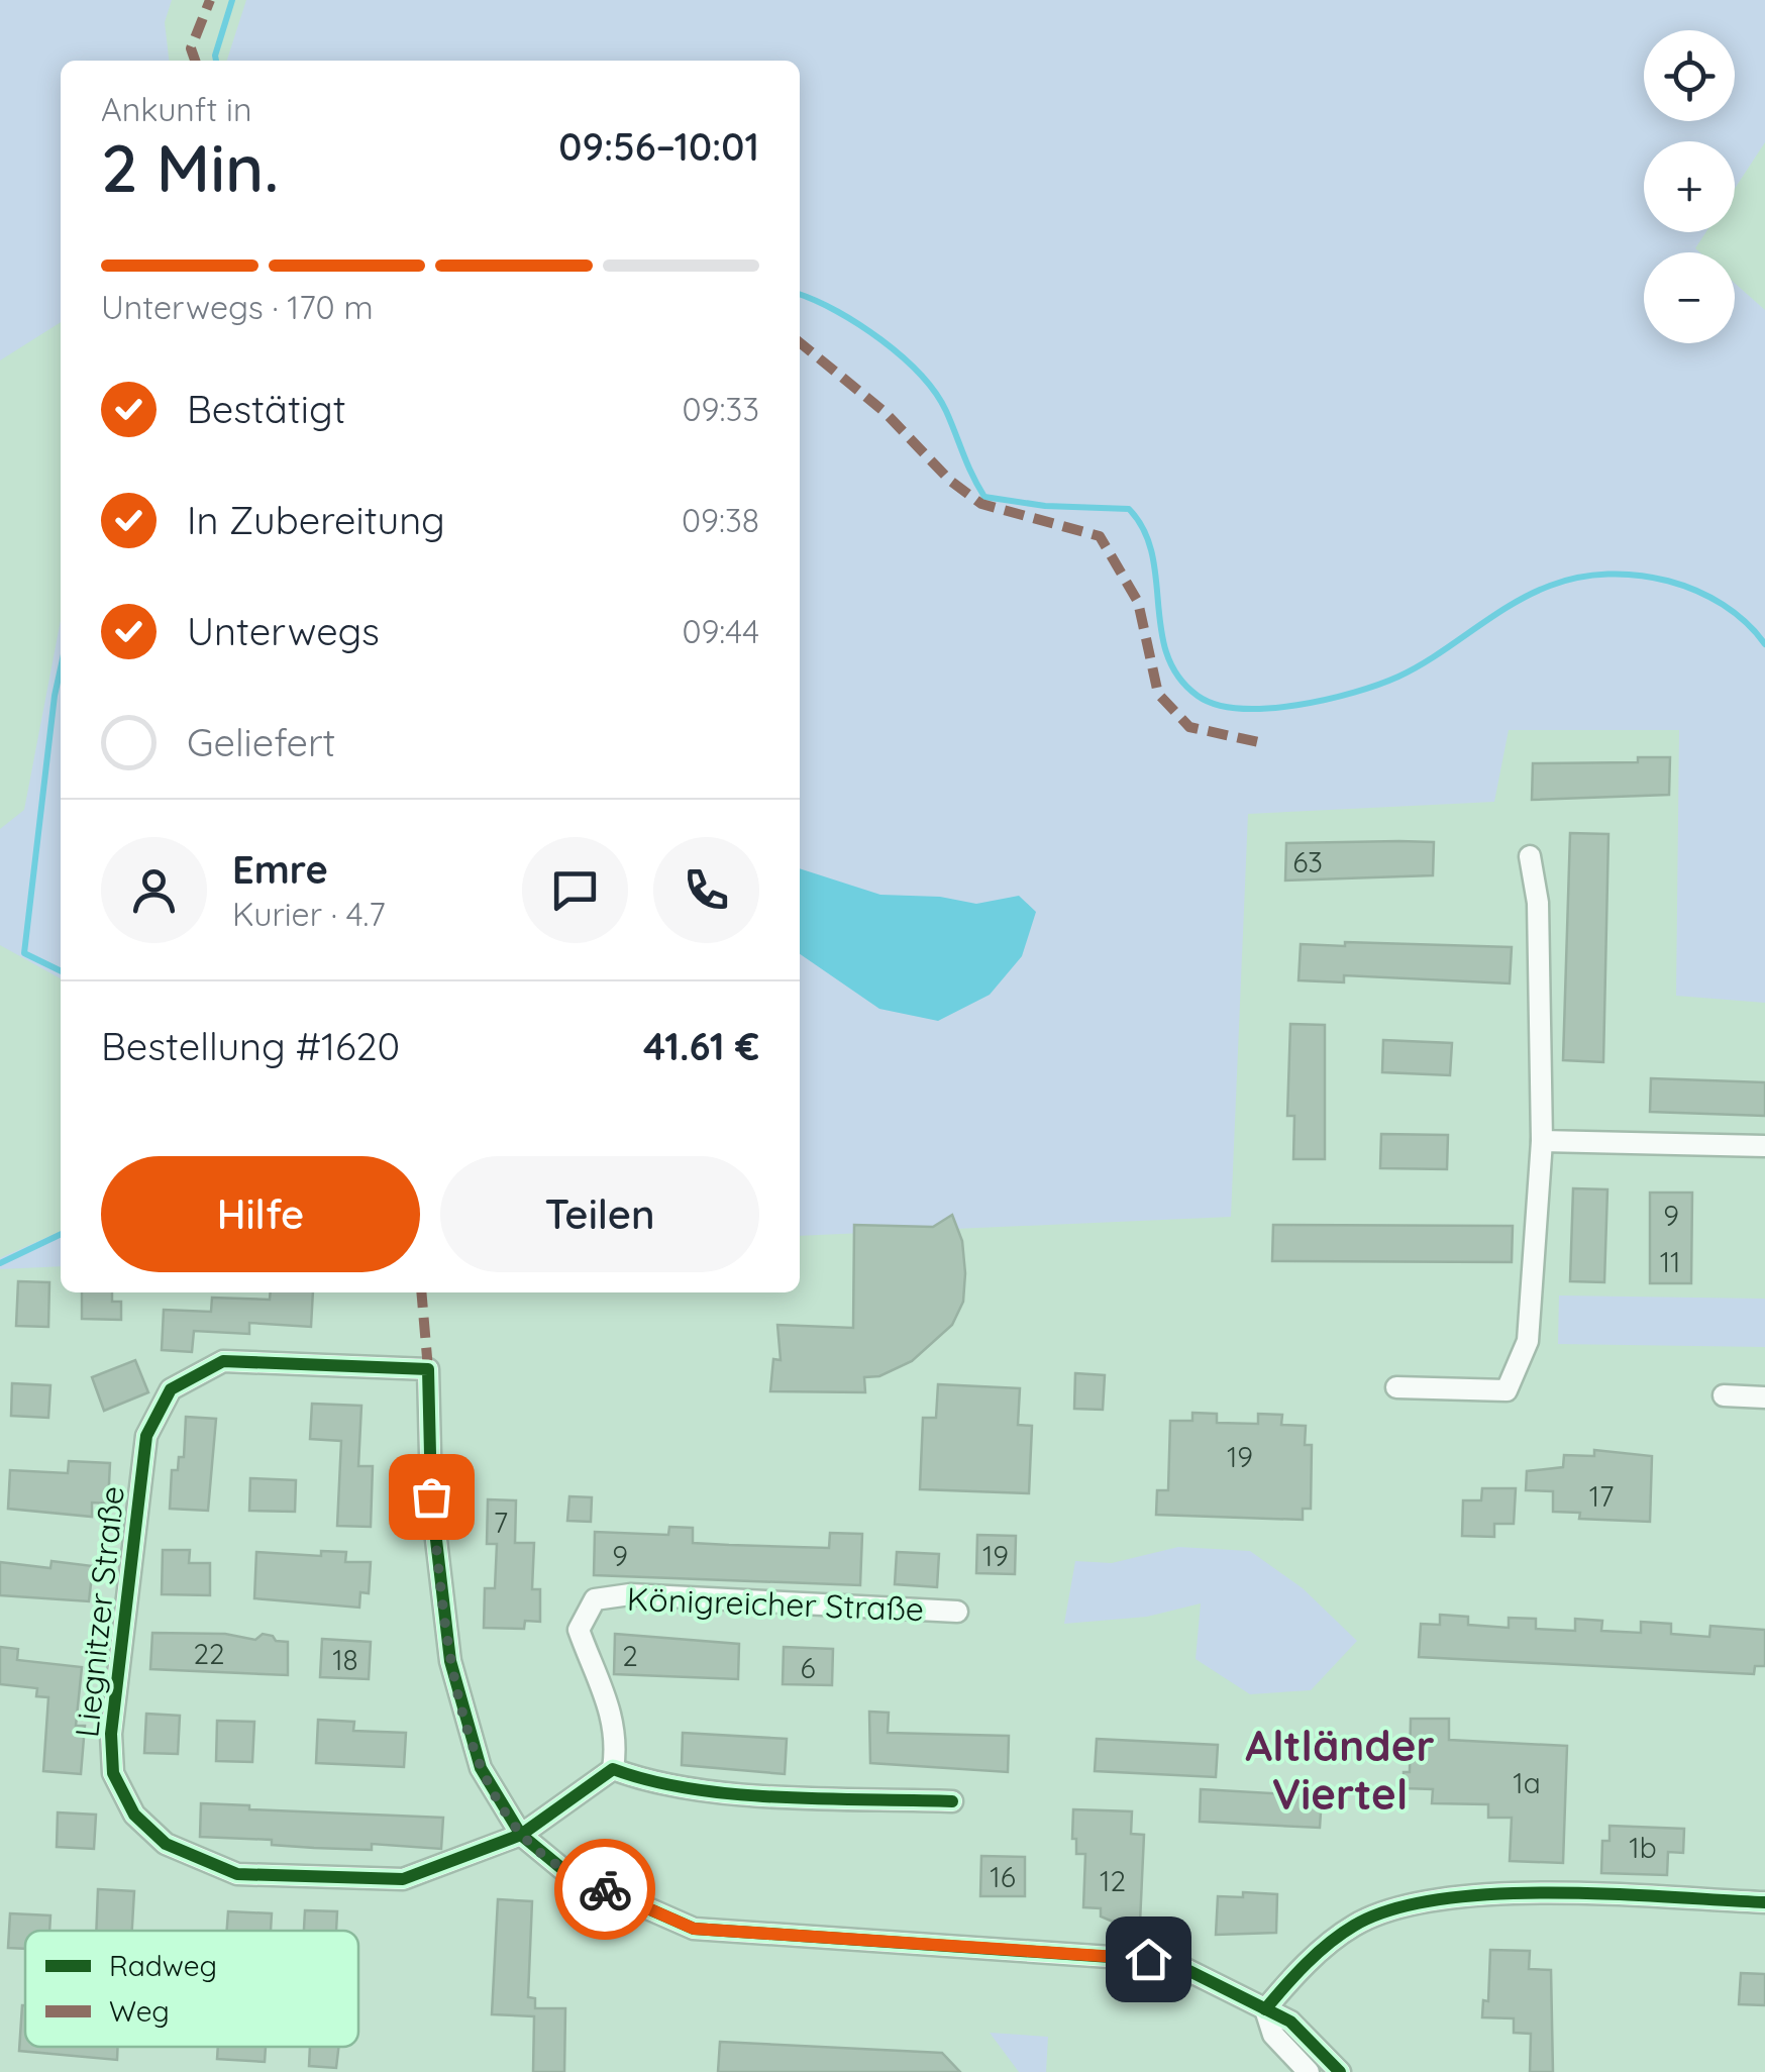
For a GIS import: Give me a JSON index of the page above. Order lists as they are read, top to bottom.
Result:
{
  "streets": {
    "street": ["Königreicher Straße", "Liegnitzer Straße"]
  },
  "crossings": [
    ["Königreicher Straße", "Liegnitzer Straße"]
  ],
  "districts": ["Altländer Viertel"],
  "house_numbers": [
    "63",
    "9",
    "11",
    "19",
    "17",
    "7",
    "9",
    "19",
    "22",
    "2",
    "18",
    "6",
    "1a",
    "1b",
    "16",
    "12"
  ],
  "legend": ["Radweg", "Weg"],
  "page": {
    "map_buttons": ["+", "−"],
    "heading": ["2 Min.", "Ankunft in", "09:56–10:01"],
    "panel": [
      "Emre",
      "Kurier · 4.7",
      "Bestellung #1620",
      "41.61 €"
    ],
    "bar": "Unterwegs · 170 m",
    "list": [
      ["Bestätigt", "09:33"],
      ["In Zubereitung", "09:38"],
      ["Unterwegs", "09:44"],
      "Geliefert"
    ],
    "buttons": ["Hilfe", "Teilen"]
  }
}
